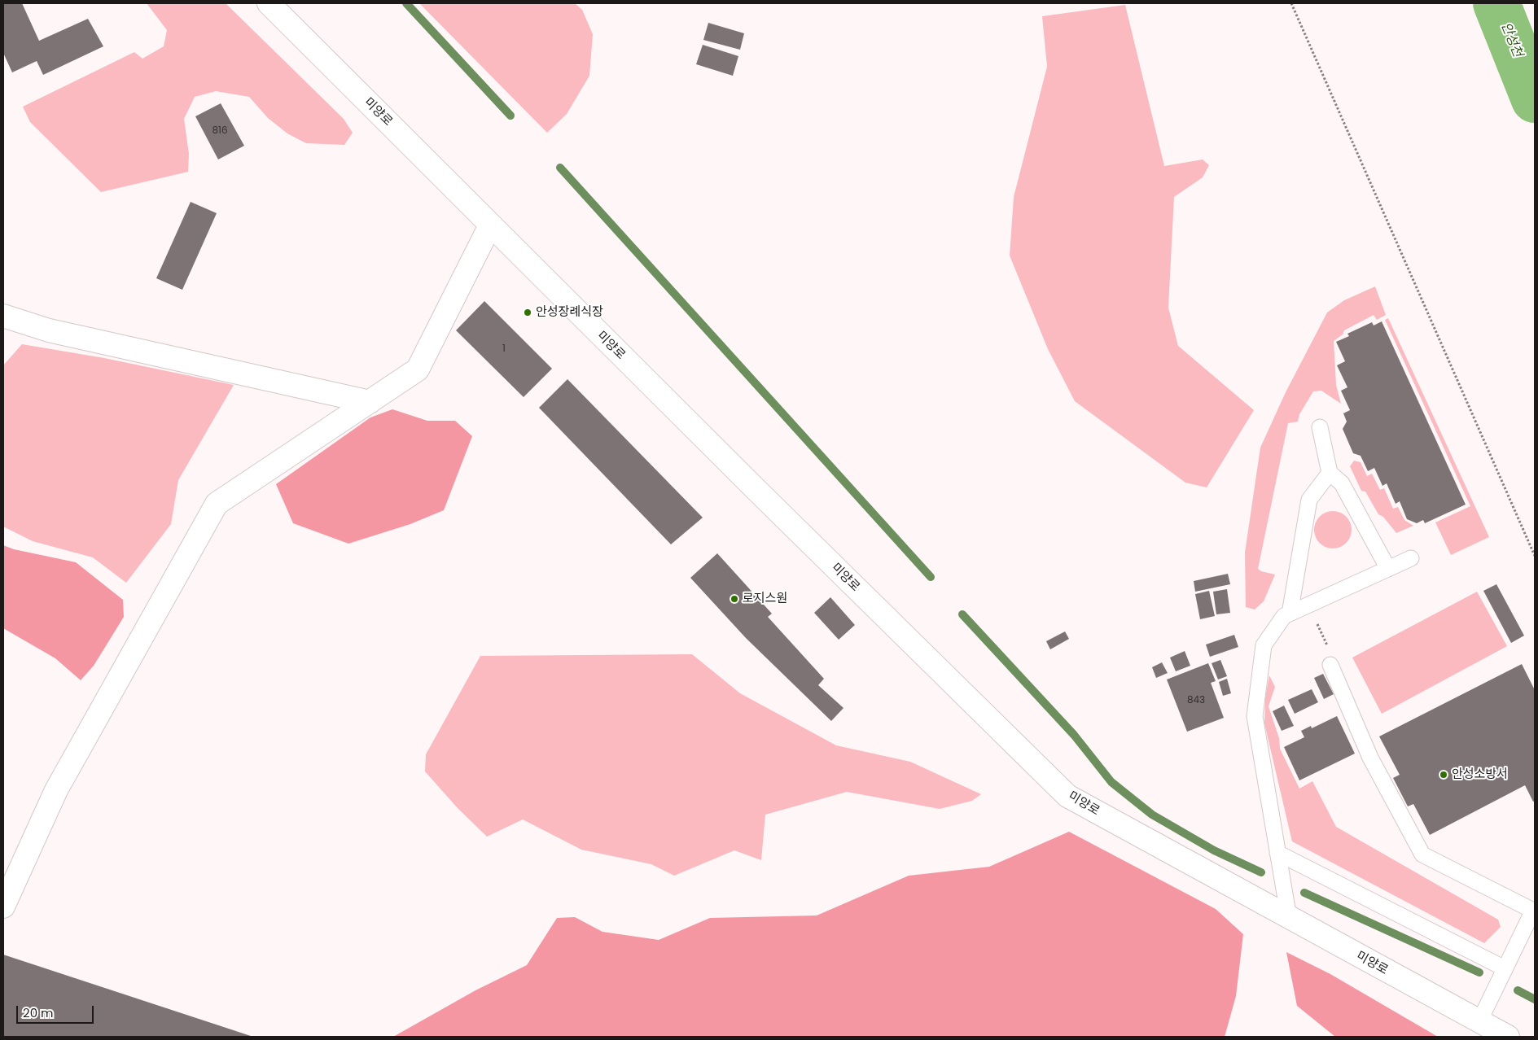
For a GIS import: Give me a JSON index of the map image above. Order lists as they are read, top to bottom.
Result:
{
  "streets": {
    "main road": ["미양로"]
  },
  "water": ["안성천"],
  "places": ["안성장례식장", "로지스원", "안성소방서"],
  "house_numbers": ["816", "1", "843"],
  "scale_bar": "20 m"
}
